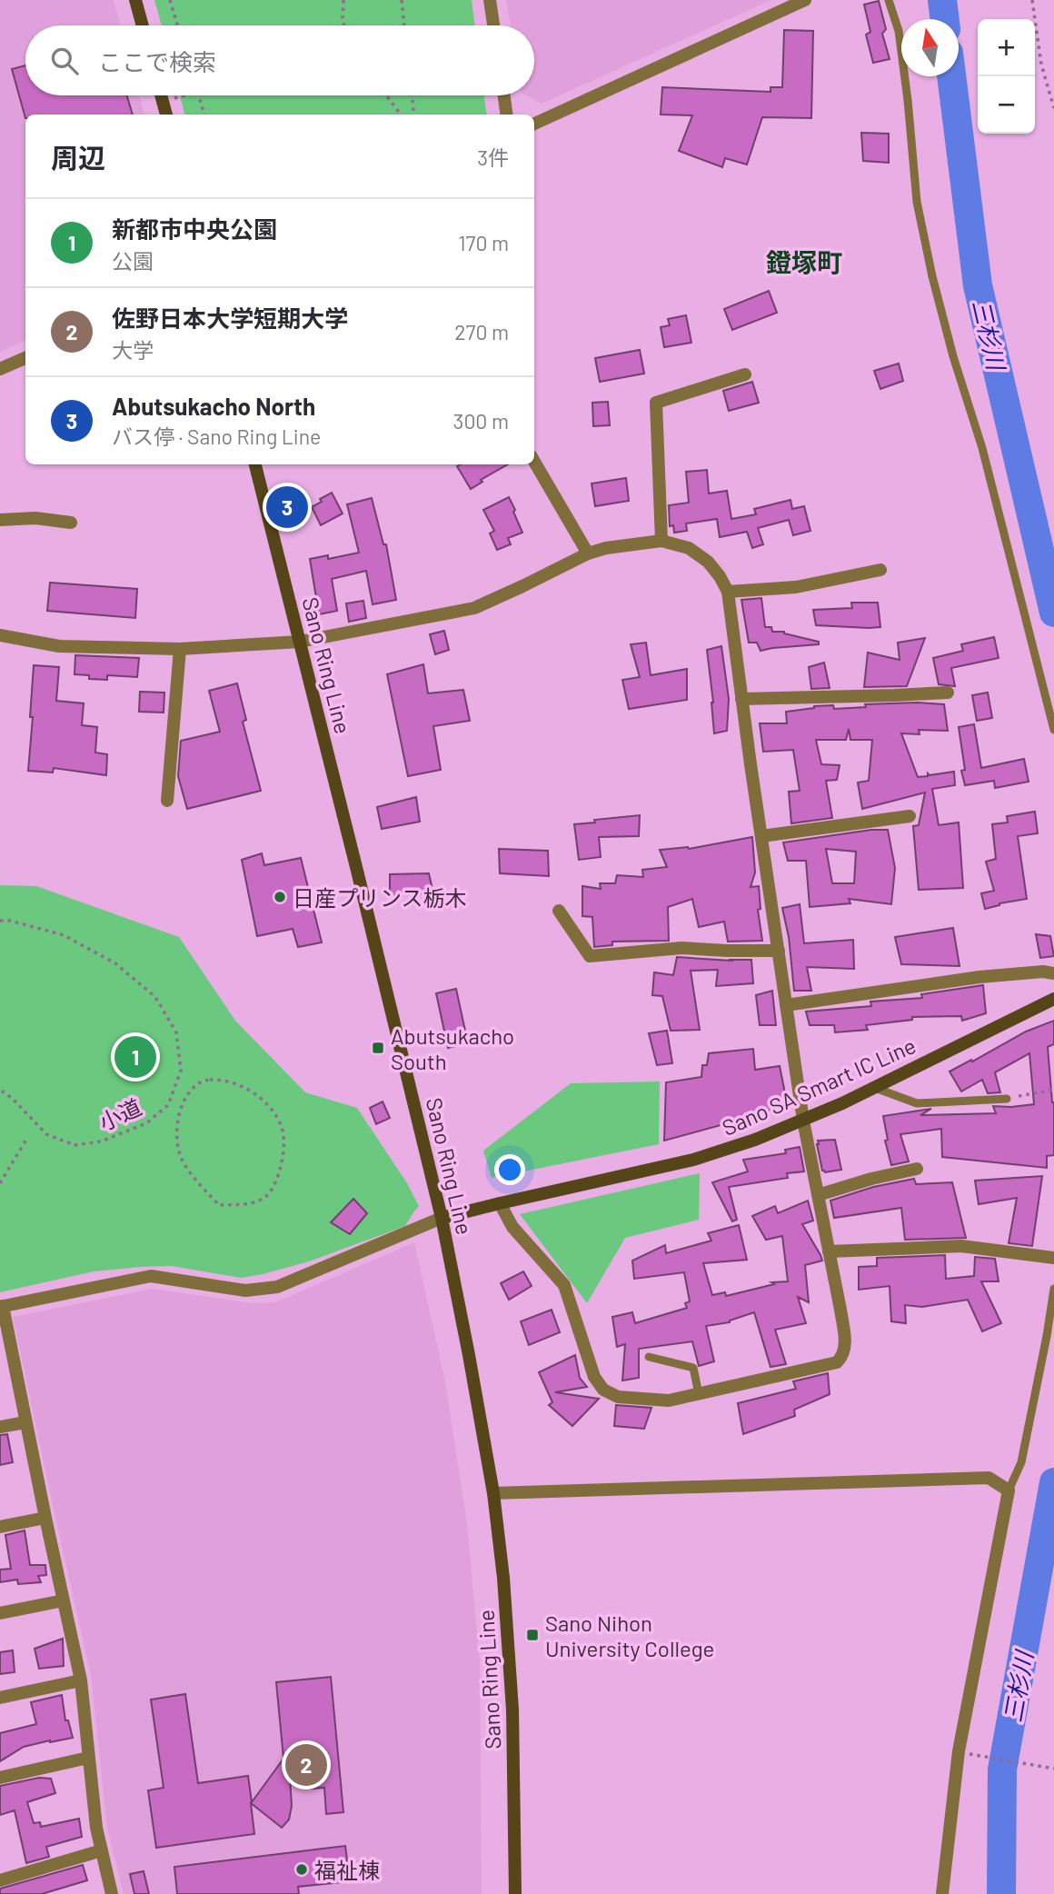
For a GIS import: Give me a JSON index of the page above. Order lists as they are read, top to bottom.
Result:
{
  "streets": {
    "main road": ["Sano Ring Line", "Sano SA Smart IC Line"],
    "path": ["小道"]
  },
  "crossings": [
    ["Sano Ring Line", "Sano SA Smart IC Line"]
  ],
  "districts": ["鐙塚町"],
  "water": ["三杉川"],
  "places": {
    "other": ["日産プリンス栃木", "福祉棟"],
    "transit": ["Abutsukacho South", "Sano Nihon University College"]
  },
  "north": "top",
  "page": {
    "map_buttons": ["+", "−"],
    "search": "ここで検索",
    "heading": ["周辺", "3件"],
    "list": [
      {
        "mark": "1",
        "name": "新都市中央公園",
        "note": "公園",
        "value": "170 m"
      },
      {
        "mark": "2",
        "name": "佐野日本大学短期大学",
        "note": "大学",
        "value": "270 m"
      },
      {
        "mark": "3",
        "name": "Abutsukacho North",
        "note": "バス停 · Sano Ring Line",
        "value": "300 m"
      }
    ],
    "pins": ["3", "1", "2"]
  }
}
